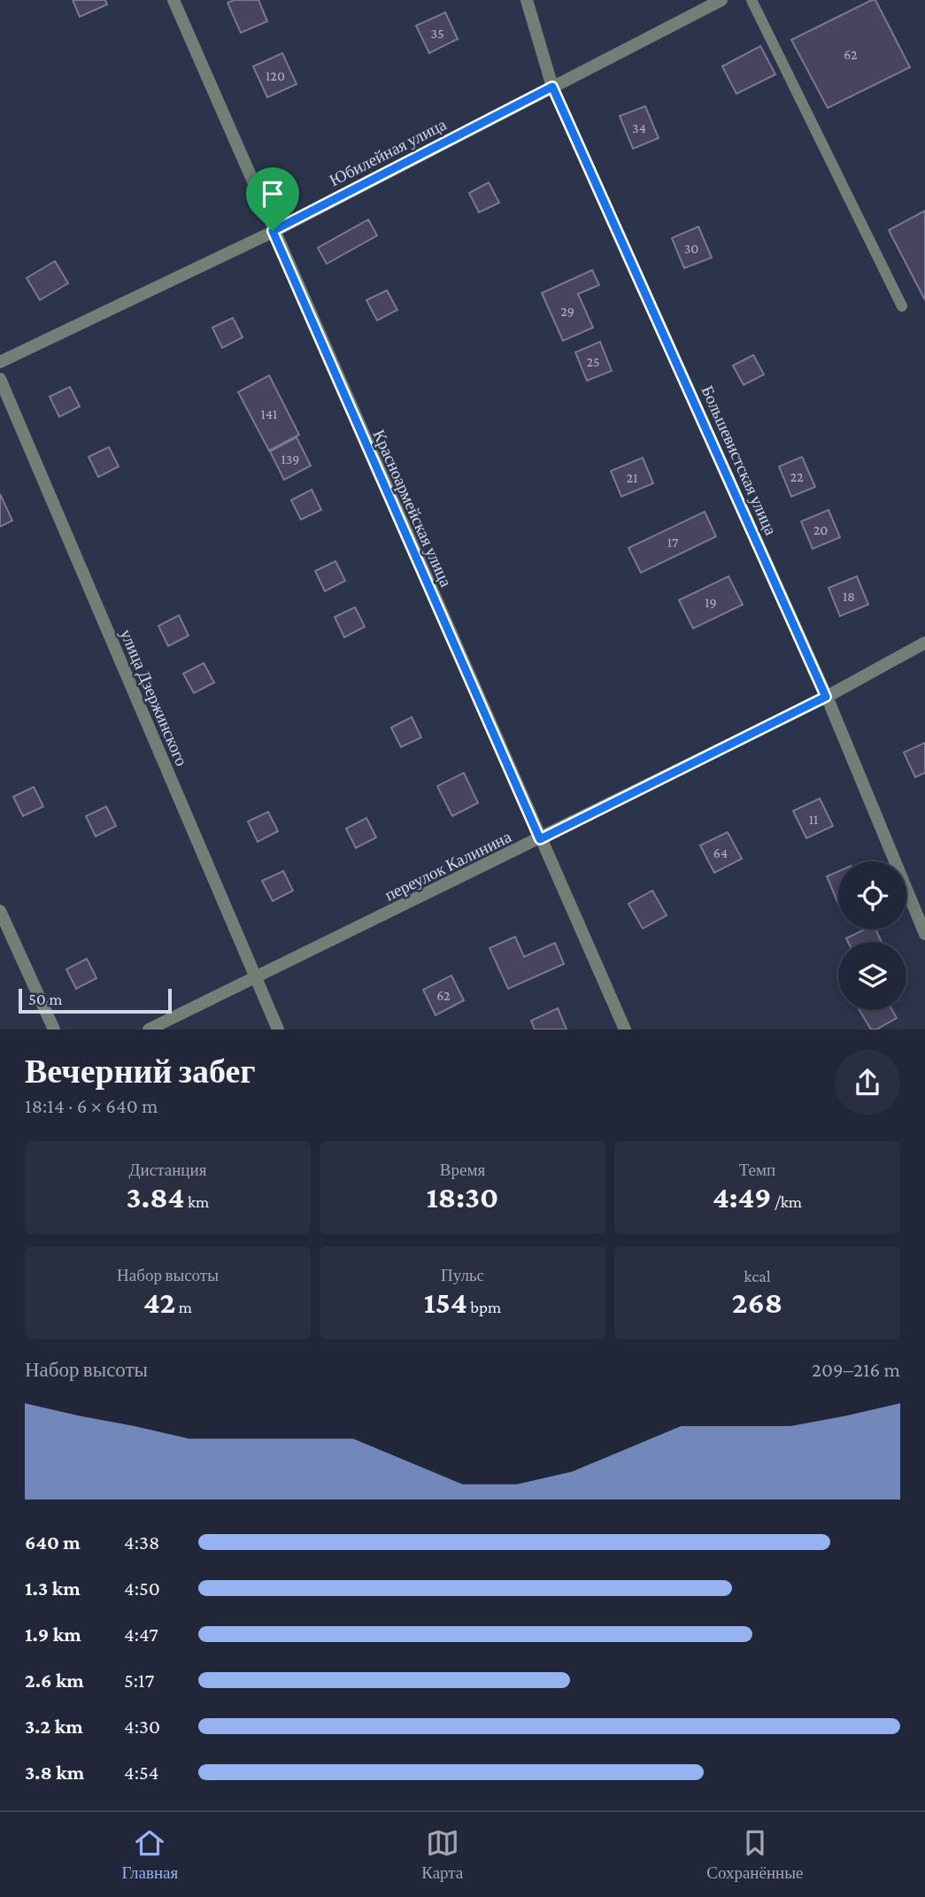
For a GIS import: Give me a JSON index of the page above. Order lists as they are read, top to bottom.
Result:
{
  "streets": {
    "street": [
      "Юбилейная улица",
      "Большевистская улица",
      "Красноармейская улица",
      "улица Дзержинского",
      "переулок Калинина"
    ]
  },
  "crossings": [
    ["Юбилейная улица", "Большевистская улица"],
    ["Юбилейная улица", "Красноармейская улица"],
    ["Большевистская улица", "переулок Калинина"],
    ["Красноармейская улица", "переулок Калинина"],
    ["улица Дзержинского", "переулок Калинина"]
  ],
  "house_numbers": [
    "35",
    "62",
    "120",
    "34",
    "30",
    "29",
    "25",
    "141",
    "139",
    "22",
    "21",
    "20",
    "17",
    "18",
    "19",
    "11",
    "64",
    "62"
  ],
  "scale_bar": "50 m",
  "page": {
    "scale": "50 m",
    "heading": ["Вечерний забег", "18:14 · 6 × 640 m"],
    "stats": [
      ["Дистанция", "3.84 km"],
      ["Время", "18:30"],
      ["Темп", "4:49 /km"],
      ["Набор высоты", "42 m"],
      ["Пульс", "154 bpm"],
      ["kcal", "268"]
    ],
    "chart": ["Набор высоты", "209–216 m"],
    "list": [
      {
        "name": "640 m",
        "note": "4:38"
      },
      {
        "name": "1.3 km",
        "note": "4:50"
      },
      {
        "name": "1.9 km",
        "note": "4:47"
      },
      {
        "name": "2.6 km",
        "note": "5:17"
      },
      {
        "name": "3.2 km",
        "note": "4:30"
      },
      {
        "name": "3.8 km",
        "note": "4:54"
      }
    ],
    "tabs": ["Главная", "Карта", "Сохранённые"]
  }
}
